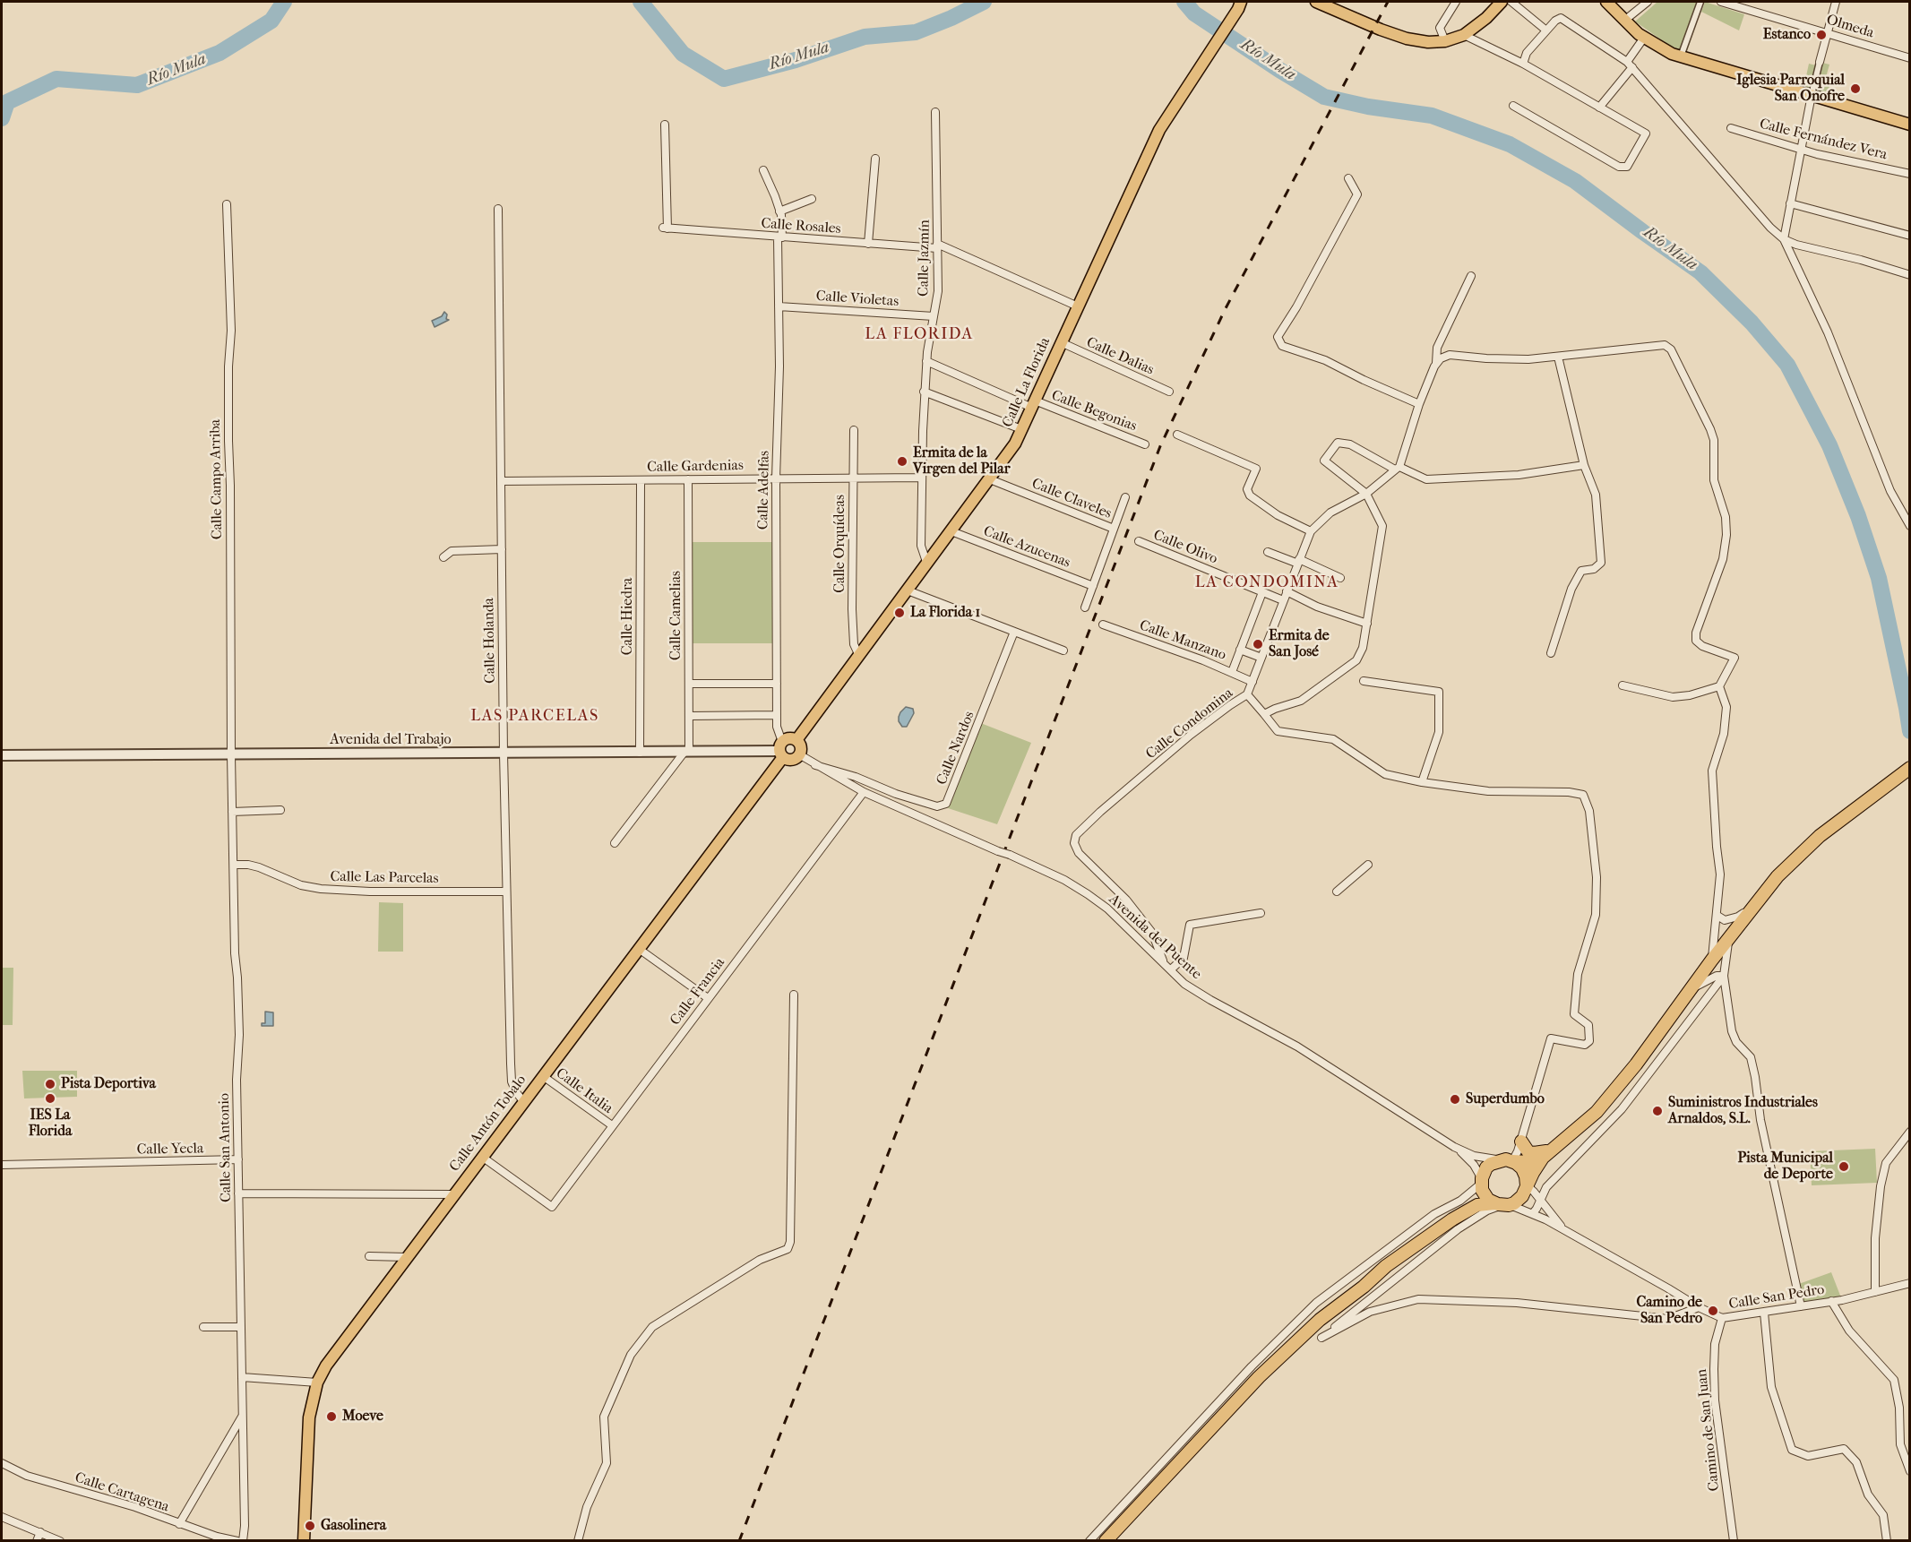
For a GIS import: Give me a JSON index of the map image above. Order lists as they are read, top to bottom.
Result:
{
  "streets": {
    "main road": ["Calle La Florida", "Calle Antón Tobalo"],
    "street": [
      "Olmeda",
      "Calle Fernández Vera",
      "Calle Rosales",
      "Calle Jazmín",
      "Calle Violetas",
      "Calle Dalias",
      "Calle Begonias",
      "Calle Gardenias",
      "Calle Campo Arriba",
      "Calle Adelfas",
      "Calle Claveles",
      "Calle Orquídeas",
      "Calle Azucenas",
      "Calle Olivo",
      "Calle Camelias",
      "Calle Hiedra",
      "Calle Holanda",
      "Calle Manzano",
      "Calle Condomina",
      "Avenida del Trabajo",
      "Calle Nardos",
      "Calle Las Parcelas",
      "Avenida del Puente",
      "Calle Francia",
      "Calle Italia",
      "Calle San Antonio",
      "Calle Yecla",
      "Calle San Pedro",
      "Camino de San Juan",
      "Calle Cartagena"
    ]
  },
  "crossings": [
    ["Calle Rosales", "Calle Jazmín"],
    ["Calle Rosales", "Calle La Florida"],
    ["Calle Rosales", "Calle Adelfas"],
    ["Calle Jazmín", "Calle Violetas"],
    ["Calle Jazmín", "Calle La Florida"],
    ["Calle Jazmín", "Calle Begonias"],
    ["Calle Jazmín", "Calle Gardenias"],
    ["Calle Violetas", "Calle Adelfas"],
    ["Calle Dalias", "Calle La Florida"],
    ["Calle La Florida", "Calle Begonias"],
    ["Calle La Florida", "Calle Adelfas"],
    ["Calle La Florida", "Calle Claveles"],
    ["Calle La Florida", "Calle Orquídeas"],
    ["Calle La Florida", "Calle Azucenas"],
    ["Calle La Florida", "Avenida del Trabajo"],
    ["Calle La Florida", "Avenida del Puente"],
    ["Calle La Florida", "Calle Antón Tobalo"],
    ["Calle Gardenias", "Calle Adelfas"],
    ["Calle Gardenias", "Calle Orquídeas"],
    ["Calle Gardenias", "Calle Camelias"],
    ["Calle Gardenias", "Calle Hiedra"],
    ["Calle Gardenias", "Calle Holanda"],
    ["Calle Campo Arriba", "Avenida del Trabajo"],
    ["Calle Campo Arriba", "Calle San Antonio"],
    ["Calle Adelfas", "Avenida del Trabajo"],
    ["Calle Adelfas", "Avenida del Puente"],
    ["Calle Adelfas", "Calle Antón Tobalo"],
    ["Calle Olivo", "Calle Condomina"],
    ["Calle Camelias", "Avenida del Trabajo"],
    ["Calle Hiedra", "Avenida del Trabajo"],
    ["Calle Holanda", "Avenida del Trabajo"],
    ["Calle Holanda", "Calle Las Parcelas"],
    ["Calle Holanda", "Calle Antón Tobalo"],
    ["Calle Manzano", "Calle Condomina"],
    ["Calle Condomina", "Avenida del Puente"],
    ["Avenida del Trabajo", "Avenida del Puente"],
    ["Avenida del Trabajo", "Calle Antón Tobalo"],
    ["Avenida del Trabajo", "Calle San Antonio"],
    ["Calle Nardos", "Avenida del Puente"],
    ["Calle Las Parcelas", "Calle San Antonio"],
    ["Avenida del Puente", "Calle Francia"],
    ["Avenida del Puente", "Calle Antón Tobalo"],
    ["Avenida del Puente", "Calle San Pedro"],
    ["Calle Francia", "Calle Italia"],
    ["Calle Francia", "Calle Antón Tobalo"],
    ["Calle Italia", "Calle Antón Tobalo"],
    ["Calle San Antonio", "Calle Yecla"],
    ["Calle San Pedro", "Camino de San Juan"]
  ],
  "districts": ["LA FLORIDA", "LA CONDOMINA", "LAS PARCELAS"],
  "water": ["Río Mula"],
  "places": [
    "Estanco",
    "Iglesia Parroquial San Onofre",
    "Ermita de la Virgen del Pilar",
    "La Florida 1",
    "Ermita de San José",
    "Pista Deportiva",
    "IES La Florida",
    "Superdumbo",
    "Suministros Industriales Arnaldos, S.L.",
    "Pista Municipal de Deporte",
    "Camino de San Pedro",
    "Moeve",
    "Gasolinera"
  ]
}
